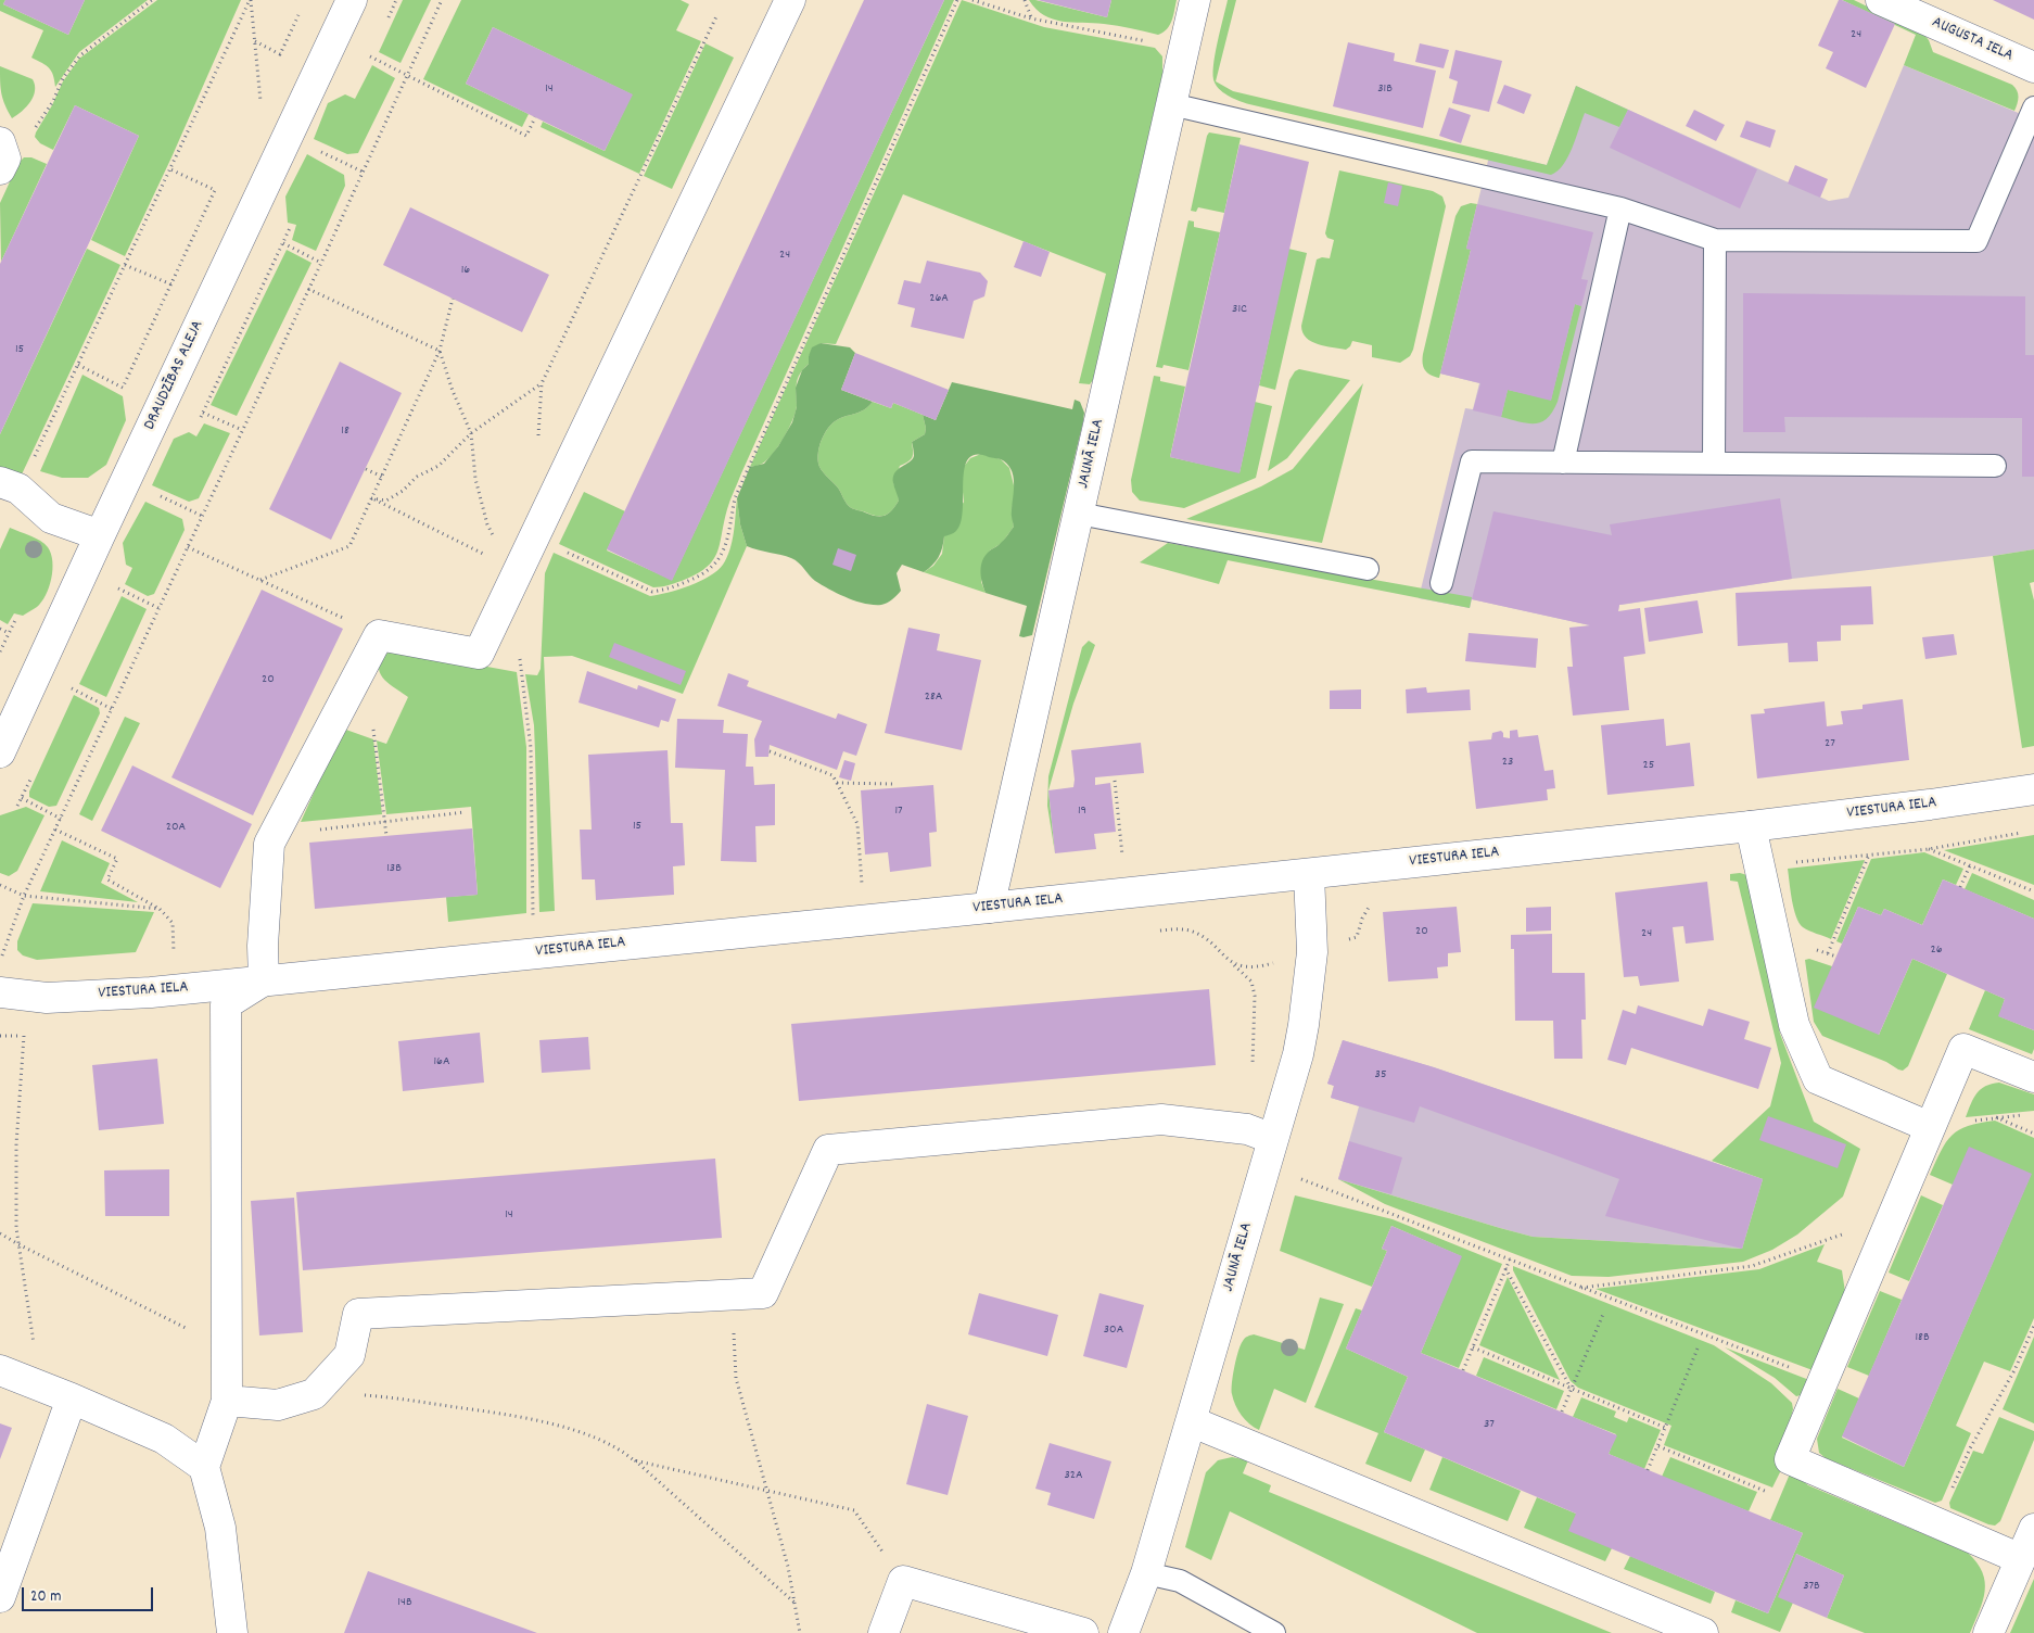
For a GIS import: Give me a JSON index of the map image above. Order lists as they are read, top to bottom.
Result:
{
  "streets": {
    "street": [
      "AUGUSTA IELA",
      "DRAUDZĪBAS ALEJA",
      "JAUNĀ IELA",
      "VIESTURA IELA"
    ]
  },
  "crossings": [
    ["JAUNĀ IELA", "VIESTURA IELA"]
  ],
  "house_numbers": [
    "24",
    "14",
    "31B",
    "24",
    "16",
    "26A",
    "31C",
    "15",
    "18",
    "20",
    "28A",
    "27",
    "23",
    "25",
    "17",
    "19",
    "15",
    "20A",
    "13B",
    "20",
    "24",
    "26",
    "16A",
    "35",
    "14",
    "30A",
    "18B",
    "37",
    "32A",
    "37B",
    "14B"
  ],
  "scale_bar": "20 m"
}
